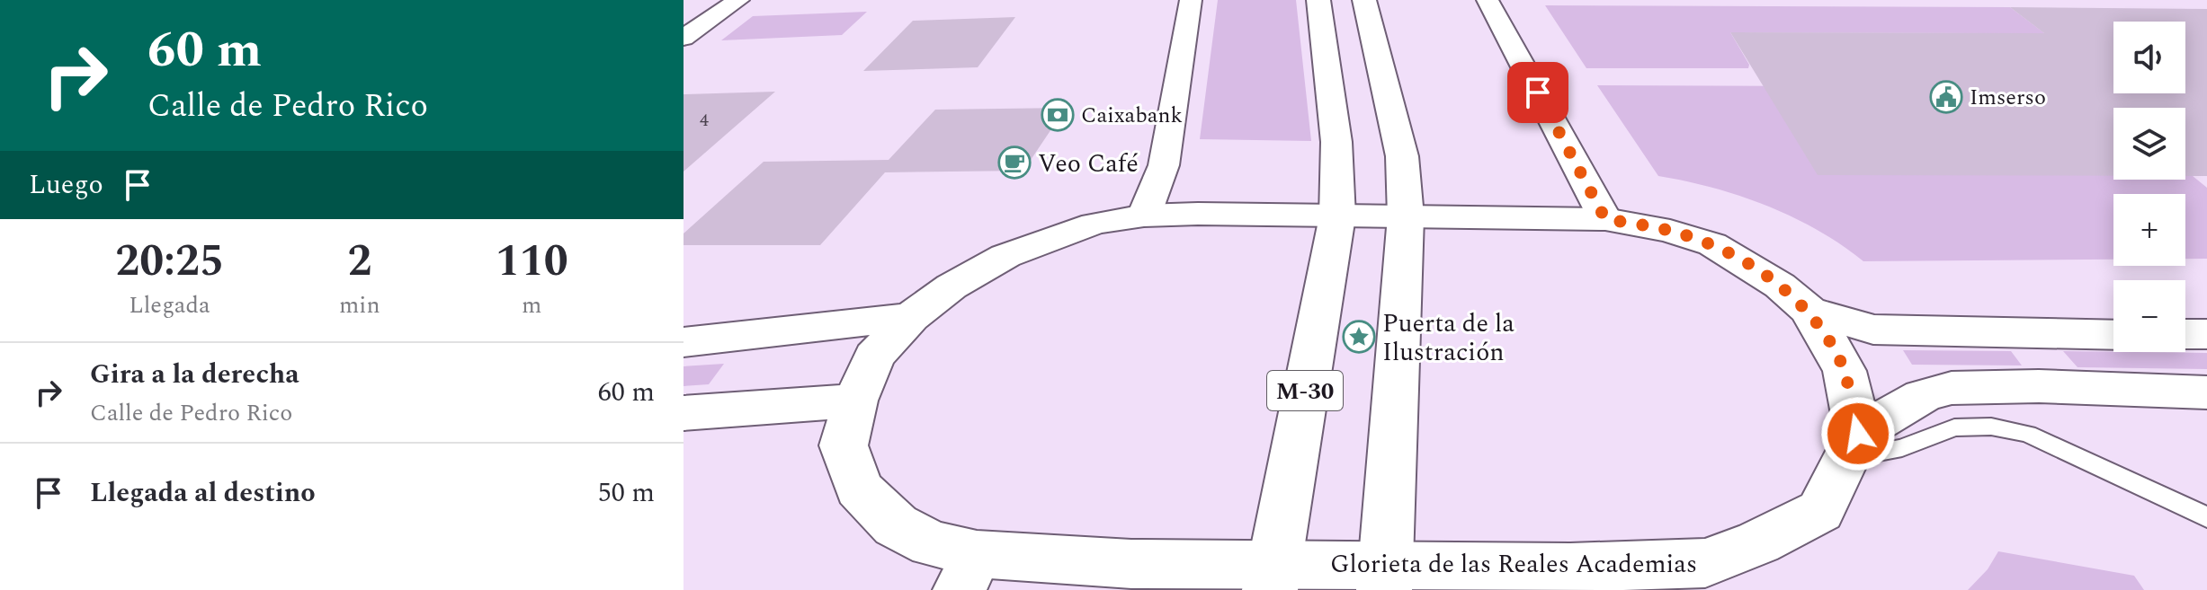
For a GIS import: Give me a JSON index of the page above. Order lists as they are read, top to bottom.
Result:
{
  "streets": {
    "main road": ["M-30", "Glorieta de las Reales Academias"]
  },
  "crossings": [
    ["M-30", "Glorieta de las Reales Academias"]
  ],
  "places": {
    "public building": ["Imserso"],
    "bank": ["Caixabank"],
    "cafe": ["Veo Café"],
    "place": ["Puerta de la Ilustración"]
  },
  "house_numbers": ["4"],
  "page": {
    "turn": ["60 m", "Calle de Pedro Rico"],
    "map_buttons": ["+", "−"],
    "then": "Luego",
    "eta": [
      "20:25",
      "Llegada",
      "2",
      "min",
      "110",
      "m"
    ],
    "list": [
      {
        "name": "Gira a la derecha",
        "note": "Calle de Pedro Rico",
        "value": "60 m"
      },
      {
        "name": "Llegada al destino",
        "value": "50 m"
      }
    ]
  }
}
